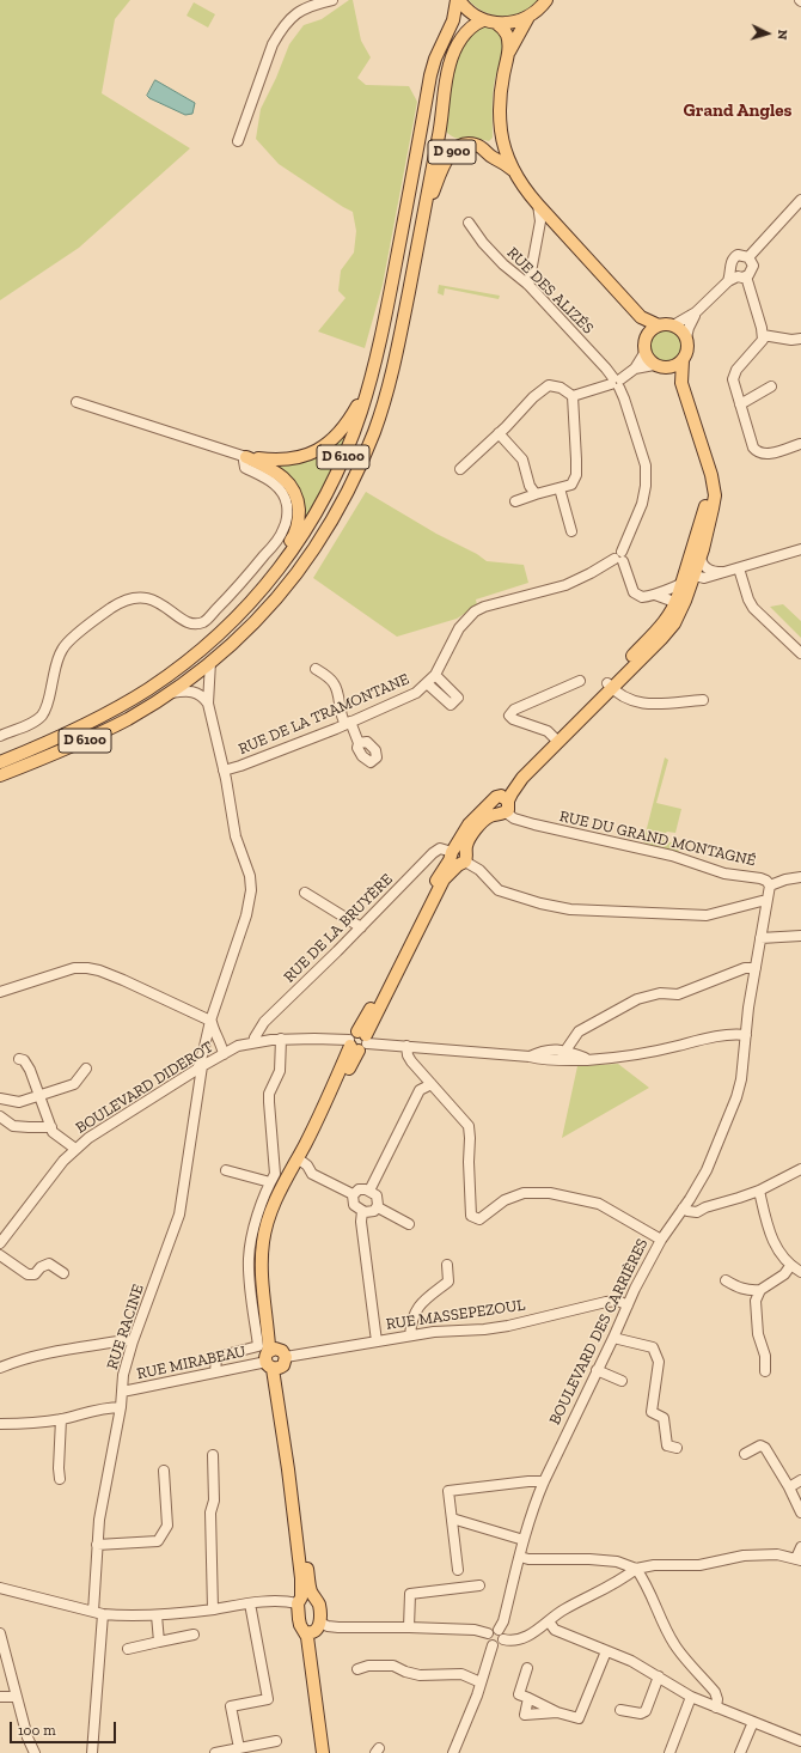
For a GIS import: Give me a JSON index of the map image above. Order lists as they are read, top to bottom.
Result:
{
  "streets": {
    "main road": ["D 900", "D 6100"],
    "street": [
      "RUE DES ALIZÉS",
      "RUE DE LA TRAMONTANE",
      "RUE DU GRAND MONTAGNÉ",
      "RUE DE LA BRUYÈRE",
      "BOULEVARD DIDEROT",
      "RUE MASSEPEZOUL",
      "RUE RACINE",
      "BOULEVARD DES CARRIÈRES",
      "RUE MIRABEAU"
    ]
  },
  "crossings": [
    ["D 900", "D 6100"],
    ["D 6100", "RUE RACINE"],
    ["RUE DE LA TRAMONTANE", "RUE RACINE"],
    ["RUE DU GRAND MONTAGNÉ", "BOULEVARD DES CARRIÈRES"],
    ["RUE DE LA BRUYÈRE", "BOULEVARD DIDEROT"],
    ["BOULEVARD DIDEROT", "RUE RACINE"],
    ["RUE MASSEPEZOUL", "BOULEVARD DES CARRIÈRES"],
    ["RUE MASSEPEZOUL", "RUE MIRABEAU"],
    ["RUE RACINE", "RUE MIRABEAU"]
  ],
  "districts": ["Grand Angles"],
  "scale_bar": "100 m",
  "north": "right"
}
